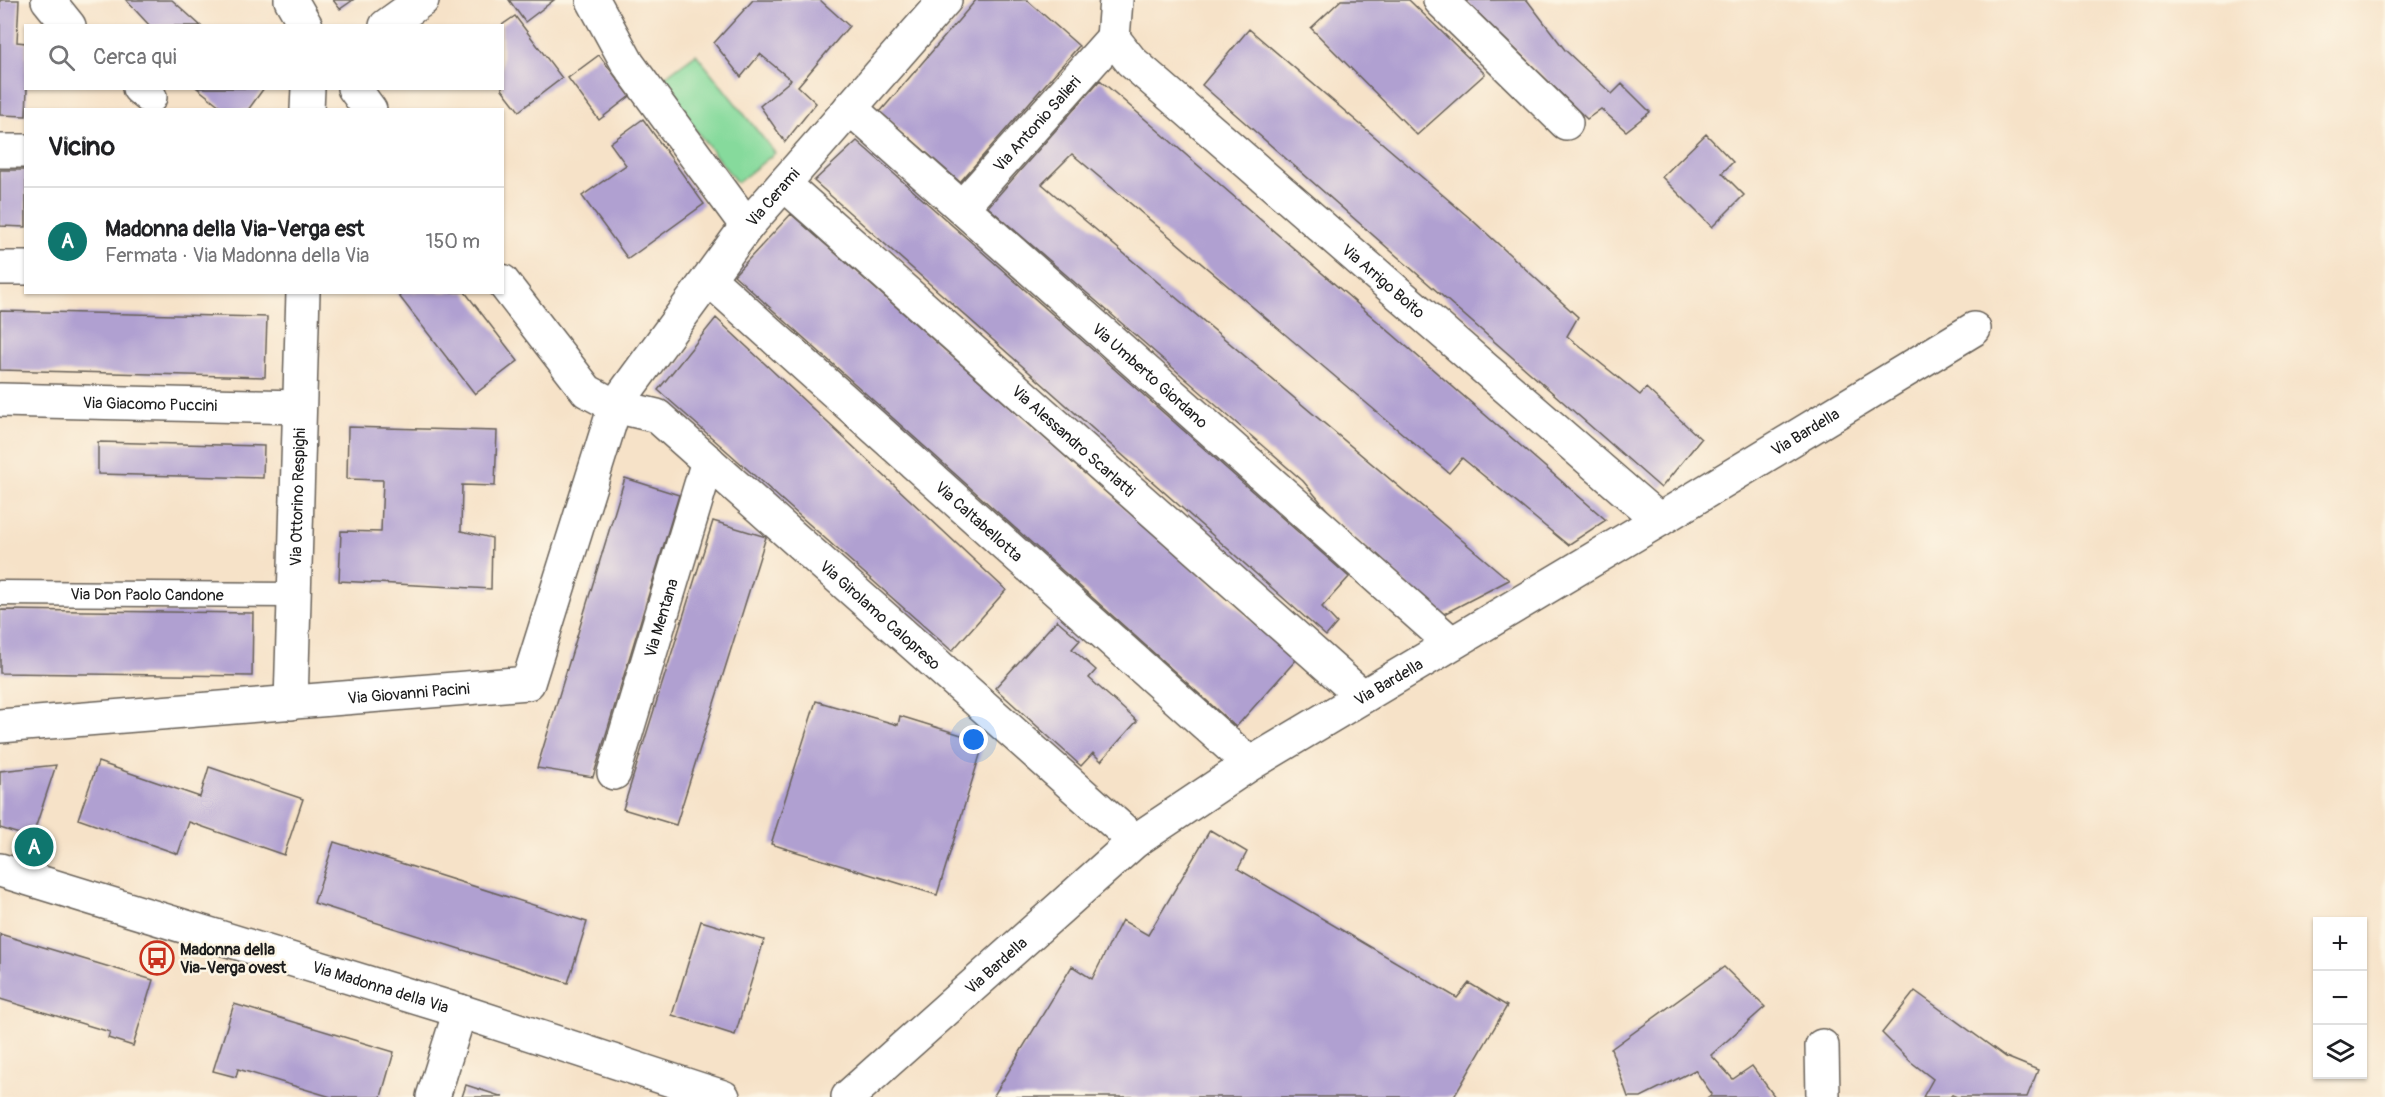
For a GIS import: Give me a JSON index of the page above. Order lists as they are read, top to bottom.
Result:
{
  "streets": {
    "street": [
      "Via Antonio Salieri",
      "Via Cerami",
      "Via Arrigo Boito",
      "Via Umberto Giordano",
      "Via Giacomo Puccini",
      "Via Bardella",
      "Via Alessandro Scarlatti",
      "Via Ottorino Respighi",
      "Via Caltabellotta",
      "Via Don Paolo Candone",
      "Via Girolamo Calopreso",
      "Via Mentana",
      "Via Giovanni Pacini",
      "Via Madonna della Via"
    ]
  },
  "crossings": [
    ["Via Antonio Salieri", "Via Arrigo Boito"],
    ["Via Antonio Salieri", "Via Umberto Giordano"],
    ["Via Cerami", "Via Umberto Giordano"],
    ["Via Cerami", "Via Alessandro Scarlatti"],
    ["Via Cerami", "Via Caltabellotta"],
    ["Via Cerami", "Via Girolamo Calopreso"],
    ["Via Cerami", "Via Giovanni Pacini"],
    ["Via Arrigo Boito", "Via Bardella"],
    ["Via Umberto Giordano", "Via Bardella"],
    ["Via Giacomo Puccini", "Via Ottorino Respighi"],
    ["Via Bardella", "Via Alessandro Scarlatti"],
    ["Via Bardella", "Via Caltabellotta"],
    ["Via Bardella", "Via Girolamo Calopreso"],
    ["Via Ottorino Respighi", "Via Don Paolo Candone"],
    ["Via Ottorino Respighi", "Via Giovanni Pacini"],
    ["Via Girolamo Calopreso", "Via Mentana"],
    ["Via Girolamo Calopreso", "Via Giovanni Pacini"]
  ],
  "places": {
    "bus stop": ["Madonna della Via-Verga ovest"]
  },
  "page": {
    "search": "Cerca qui",
    "heading": "Vicino",
    "list": [
      {
        "mark": "A",
        "name": "Madonna della Via-Verga est",
        "note": "Fermata · Via Madonna della Via",
        "value": "150 m"
      }
    ],
    "pins": "A",
    "map_buttons": ["+", "−"]
  }
}
